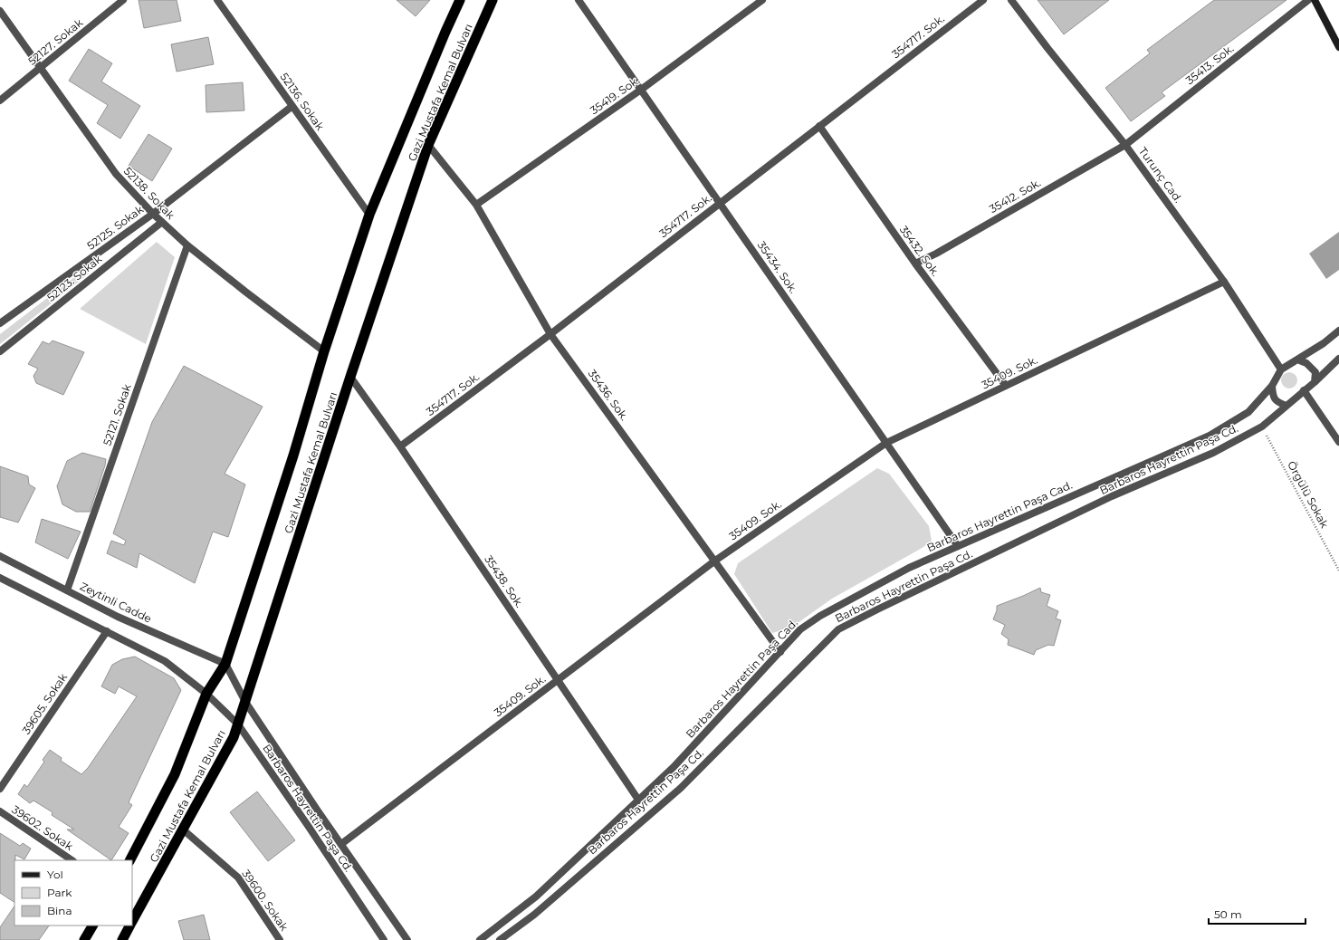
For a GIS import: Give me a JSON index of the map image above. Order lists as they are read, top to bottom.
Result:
{
  "streets": {
    "highway": ["Gazi Mustafa Kemal Bulvarı"],
    "street": [
      "354717. Sok.",
      "52127. Sokak",
      "35413. Sok.",
      "35419. Sok.",
      "52136. Sokak",
      "Turunç Cad.",
      "52138. Sokak",
      "35412. Sok.",
      "52125. Sokak",
      "35432. Sok.",
      "35434. Sok.",
      "52123. Sokak",
      "35409. Sok.",
      "35436. Sok.",
      "52121. Sokak",
      "Barbaros Hayrettin Paşa Cd.",
      "Barbaros Hayrettin Paşa Cad.",
      "35438. Sok.",
      "Zeytinli Cadde",
      "39605. Sokak",
      "39602. Sokak",
      "39600. Sokak"
    ],
    "path": ["Örgülü Sokak"]
  },
  "crossings": [
    ["354717. Sok.", "35432. Sok."],
    ["354717. Sok.", "35434. Sok."],
    ["354717. Sok.", "35436. Sok."],
    ["354717. Sok.", "35438. Sok."],
    ["52127. Sokak", "52138. Sokak"],
    ["35413. Sok.", "Turunç Cad."],
    ["35413. Sok.", "35412. Sok."],
    ["Gazi Mustafa Kemal Bulvarı", "52136. Sokak"],
    ["Gazi Mustafa Kemal Bulvarı", "52138. Sokak"],
    ["Gazi Mustafa Kemal Bulvarı", "35436. Sok."],
    ["Gazi Mustafa Kemal Bulvarı", "Barbaros Hayrettin Paşa Cd."],
    ["Gazi Mustafa Kemal Bulvarı", "35438. Sok."],
    ["Gazi Mustafa Kemal Bulvarı", "Zeytinli Cadde"],
    ["Gazi Mustafa Kemal Bulvarı", "39600. Sokak"],
    ["35419. Sok.", "35434. Sok."],
    ["35419. Sok.", "35436. Sok."],
    ["52136. Sokak", "52125. Sokak"],
    ["Turunç Cad.", "35412. Sok."],
    ["Turunç Cad.", "35409. Sok."],
    ["Turunç Cad.", "Barbaros Hayrettin Paşa Cd."],
    ["Turunç Cad.", "Barbaros Hayrettin Paşa Cad."],
    ["52138. Sokak", "52125. Sokak"],
    ["52138. Sokak", "52123. Sokak"],
    ["52138. Sokak", "52121. Sokak"],
    ["35412. Sok.", "35432. Sok."],
    ["35432. Sok.", "35409. Sok."],
    ["35434. Sok.", "35409. Sok."],
    ["35434. Sok.", "Barbaros Hayrettin Paşa Cad."],
    ["35409. Sok.", "35436. Sok."],
    ["35409. Sok.", "35438. Sok."],
    ["35436. Sok.", "Barbaros Hayrettin Paşa Cad."],
    ["52121. Sokak", "Zeytinli Cadde"],
    ["Barbaros Hayrettin Paşa Cd.", "Örgülü Sokak"],
    ["Barbaros Hayrettin Paşa Cd.", "Barbaros Hayrettin Paşa Cad."],
    ["Barbaros Hayrettin Paşa Cad.", "35438. Sok."]
  ],
  "legend": ["Yol", "Park", "Bina"],
  "scale_bar": "50 m"
}
